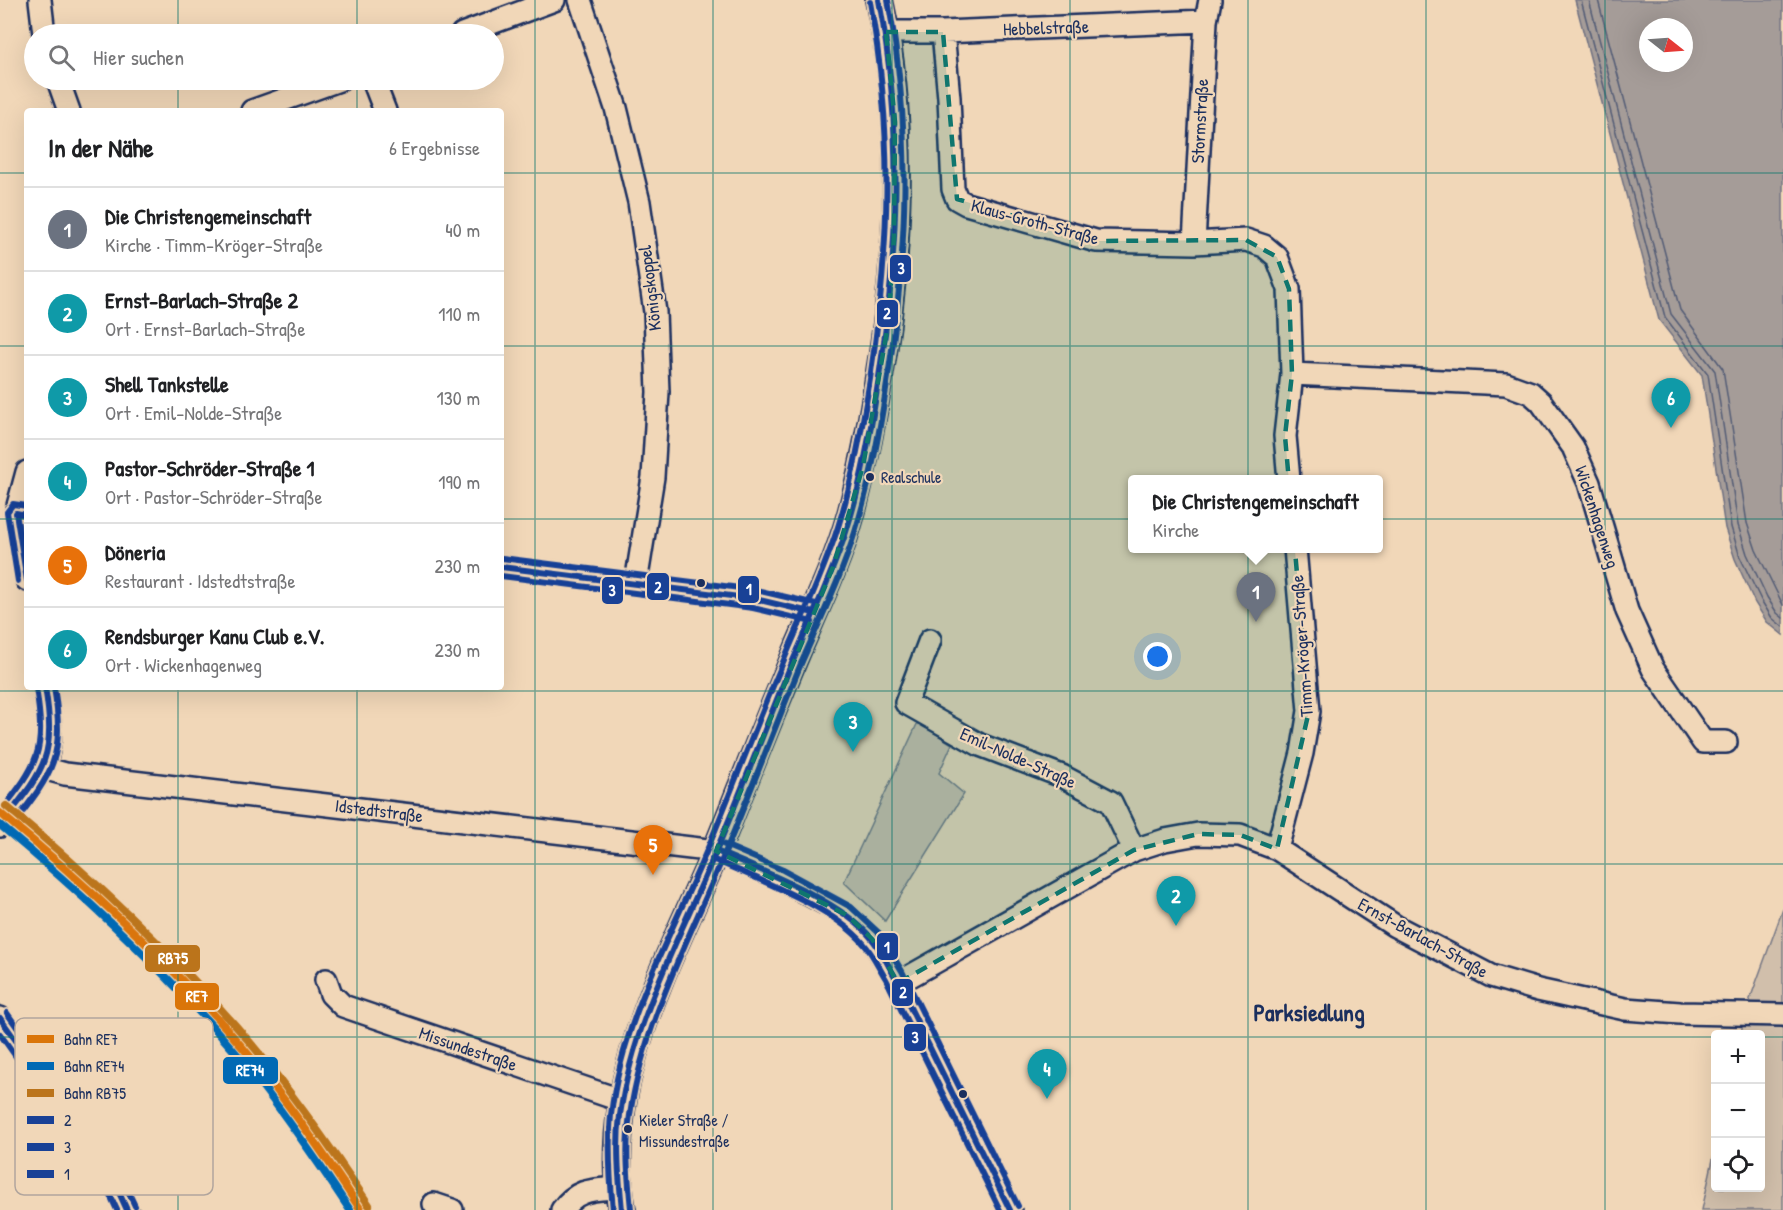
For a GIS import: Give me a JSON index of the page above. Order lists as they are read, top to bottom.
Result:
{
  "streets": {
    "street": [
      "Hebbelstraße",
      "Stormstraße",
      "Klaus-Groth-Straße",
      "Königskoppel",
      "Wickenhagenweg",
      "Timm-Kröger-Straße",
      "Emil-Nolde-Straße",
      "Idstedtstraße",
      "Ernst-Barlach-Straße",
      "Missundestraße"
    ]
  },
  "crossings": [
    ["Hebbelstraße", "Stormstraße"],
    ["Hebbelstraße", "Klaus-Groth-Straße"],
    ["Stormstraße", "Klaus-Groth-Straße"],
    ["Klaus-Groth-Straße", "Wickenhagenweg"],
    ["Timm-Kröger-Straße", "Ernst-Barlach-Straße"],
    ["Emil-Nolde-Straße", "Ernst-Barlach-Straße"],
    ["Idstedtstraße", "Ernst-Barlach-Straße"]
  ],
  "districts": ["Parksiedlung"],
  "places": ["Realschule", "Kieler Straße / Missundestraße"],
  "lines": [
    "transit line 2",
    "transit line 3",
    "transit line 1",
    "rail line RB75",
    "rail line RE7",
    "rail line RE74"
  ],
  "legend": [
    "Bahn RE7",
    "Bahn RE74",
    "Bahn RB75",
    "2",
    "3",
    "1"
  ],
  "north": "right",
  "page": {
    "search": "Hier suchen",
    "heading": ["In der Nähe", "6 Ergebnisse"],
    "list": [
      {
        "mark": "1",
        "name": "Die Christengemeinschaft",
        "note": "Kirche · Timm-Kröger-Straße",
        "value": "40 m"
      },
      {
        "mark": "2",
        "name": "Ernst-Barlach-Straße 2",
        "note": "Ort · Ernst-Barlach-Straße",
        "value": "110 m"
      },
      {
        "mark": "3",
        "name": "Shell Tankstelle",
        "note": "Ort · Emil-Nolde-Straße",
        "value": "130 m"
      },
      {
        "mark": "4",
        "name": "Pastor-Schröder-Straße 1",
        "note": "Ort · Pastor-Schröder-Straße",
        "value": "190 m"
      },
      {
        "mark": "5",
        "name": "Döneria",
        "note": "Restaurant · Idstedtstraße",
        "value": "230 m"
      },
      {
        "mark": "6",
        "name": "Rendsburger Kanu Club e.V.",
        "note": "Ort · Wickenhagenweg",
        "value": "230 m"
      }
    ],
    "pins": [
      "6",
      "1",
      "3",
      "5",
      "2",
      "4"
    ],
    "popup": ["Die Christengemeinschaft", "Kirche"],
    "map_buttons": ["+", "−"]
  }
}
